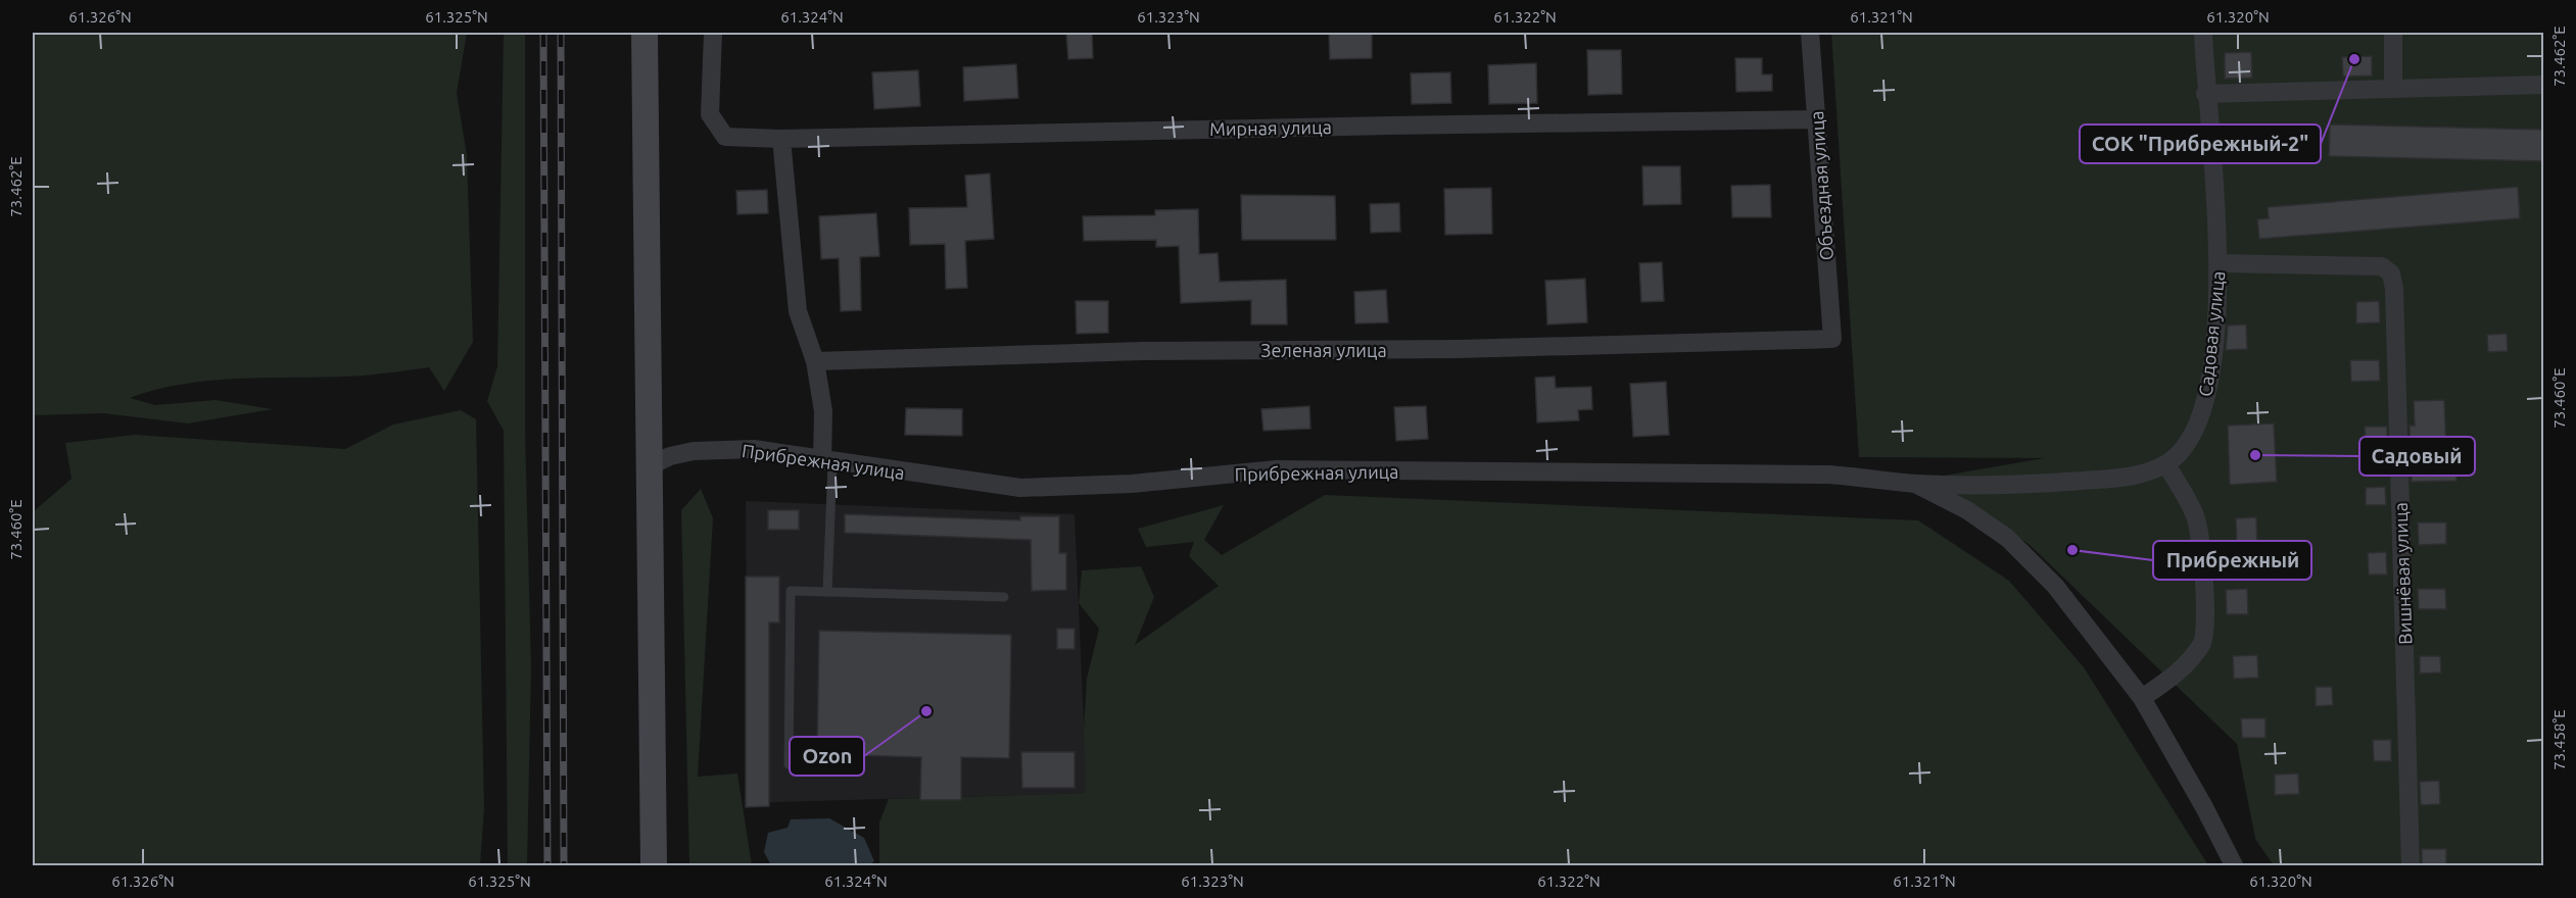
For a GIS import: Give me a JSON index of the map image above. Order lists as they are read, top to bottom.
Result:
{
  "streets": {
    "street": [
      "Мирная улица",
      "Объездная улица",
      "Садовая улица",
      "Зеленая улица",
      "Прибрежная улица",
      "Вишнёвая улица"
    ]
  },
  "crossings": [
    ["Мирная улица", "Объездная улица"],
    ["Объездная улица", "Зеленая улица"],
    ["Садовая улица", "Вишнёвая улица"]
  ],
  "places": [
    "СОК \"Прибрежный-2\"",
    "Садовый",
    "Прибрежный",
    "Ozon"
  ],
  "coordinates": [
    "61.326°N",
    "61.325°N",
    "61.324°N",
    "61.323°N",
    "61.322°N",
    "61.321°N",
    "61.320°N",
    "73.462°E",
    "73.460°E",
    "73.458°E"
  ]
}
